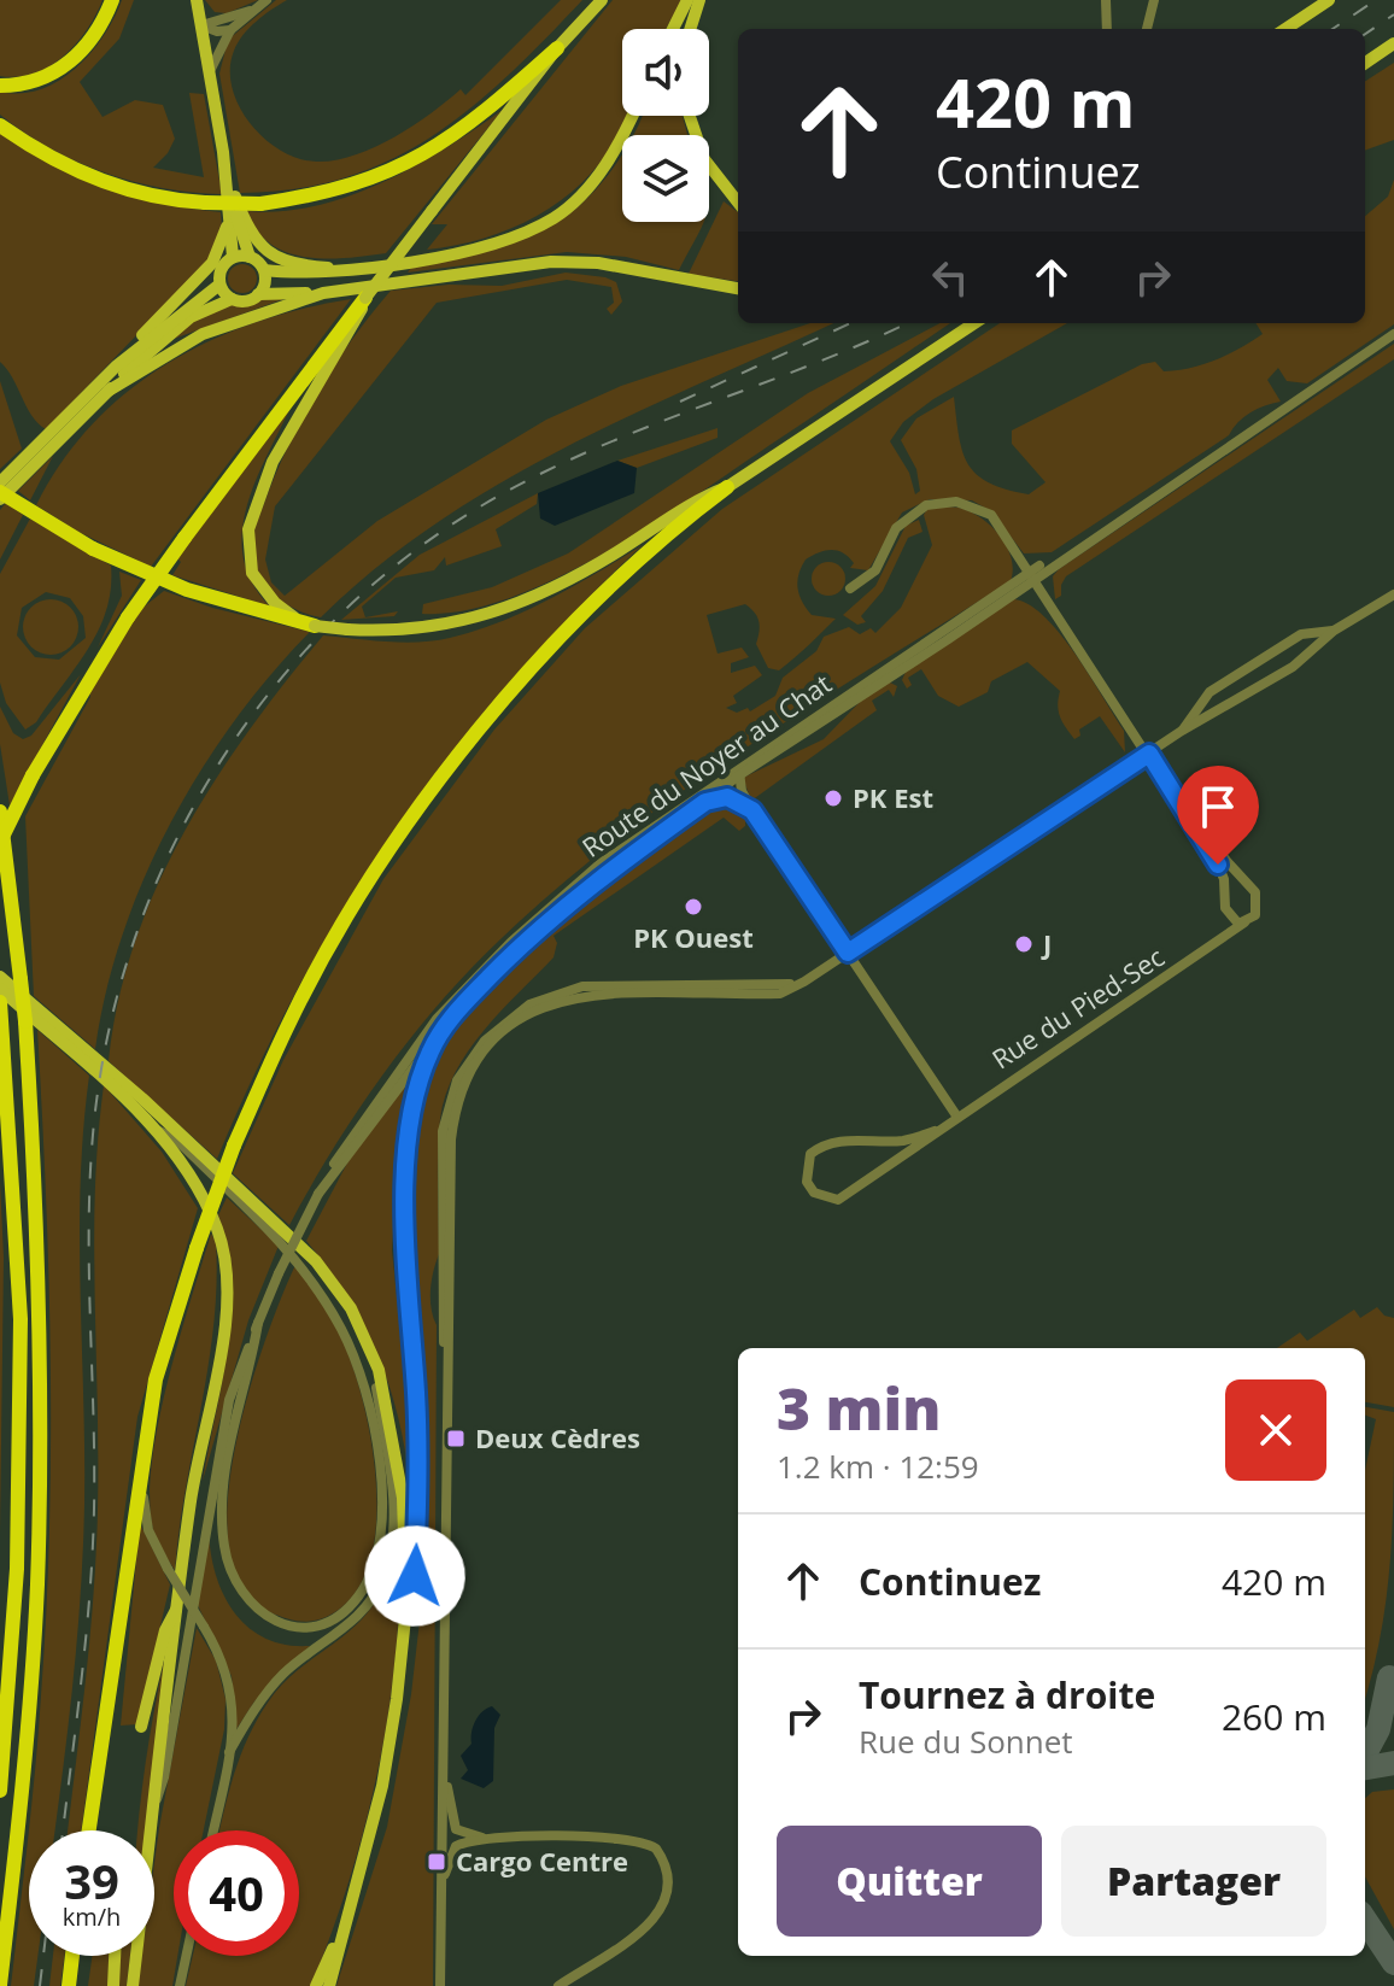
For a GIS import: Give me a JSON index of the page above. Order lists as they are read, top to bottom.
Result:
{
  "streets": {
    "street": ["Route du Noyer au Chat", "Rue du Pied-Sec"]
  },
  "places": {
    "other": ["PK Est", "PK Ouest", "J"],
    "transit": ["Deux Cèdres", "Cargo Centre"]
  },
  "page": {
    "turn": ["420 m", "Continuez"],
    "heading": ["3 min", "1.2 km · 12:59"],
    "list": [
      {
        "name": "Continuez",
        "value": "420 m"
      },
      {
        "name": "Tournez à droite",
        "note": "Rue du Sonnet",
        "value": "260 m"
      }
    ],
    "buttons": ["Quitter", "Partager"],
    "speed": "39 km/h",
    "limit": "40"
  }
}
